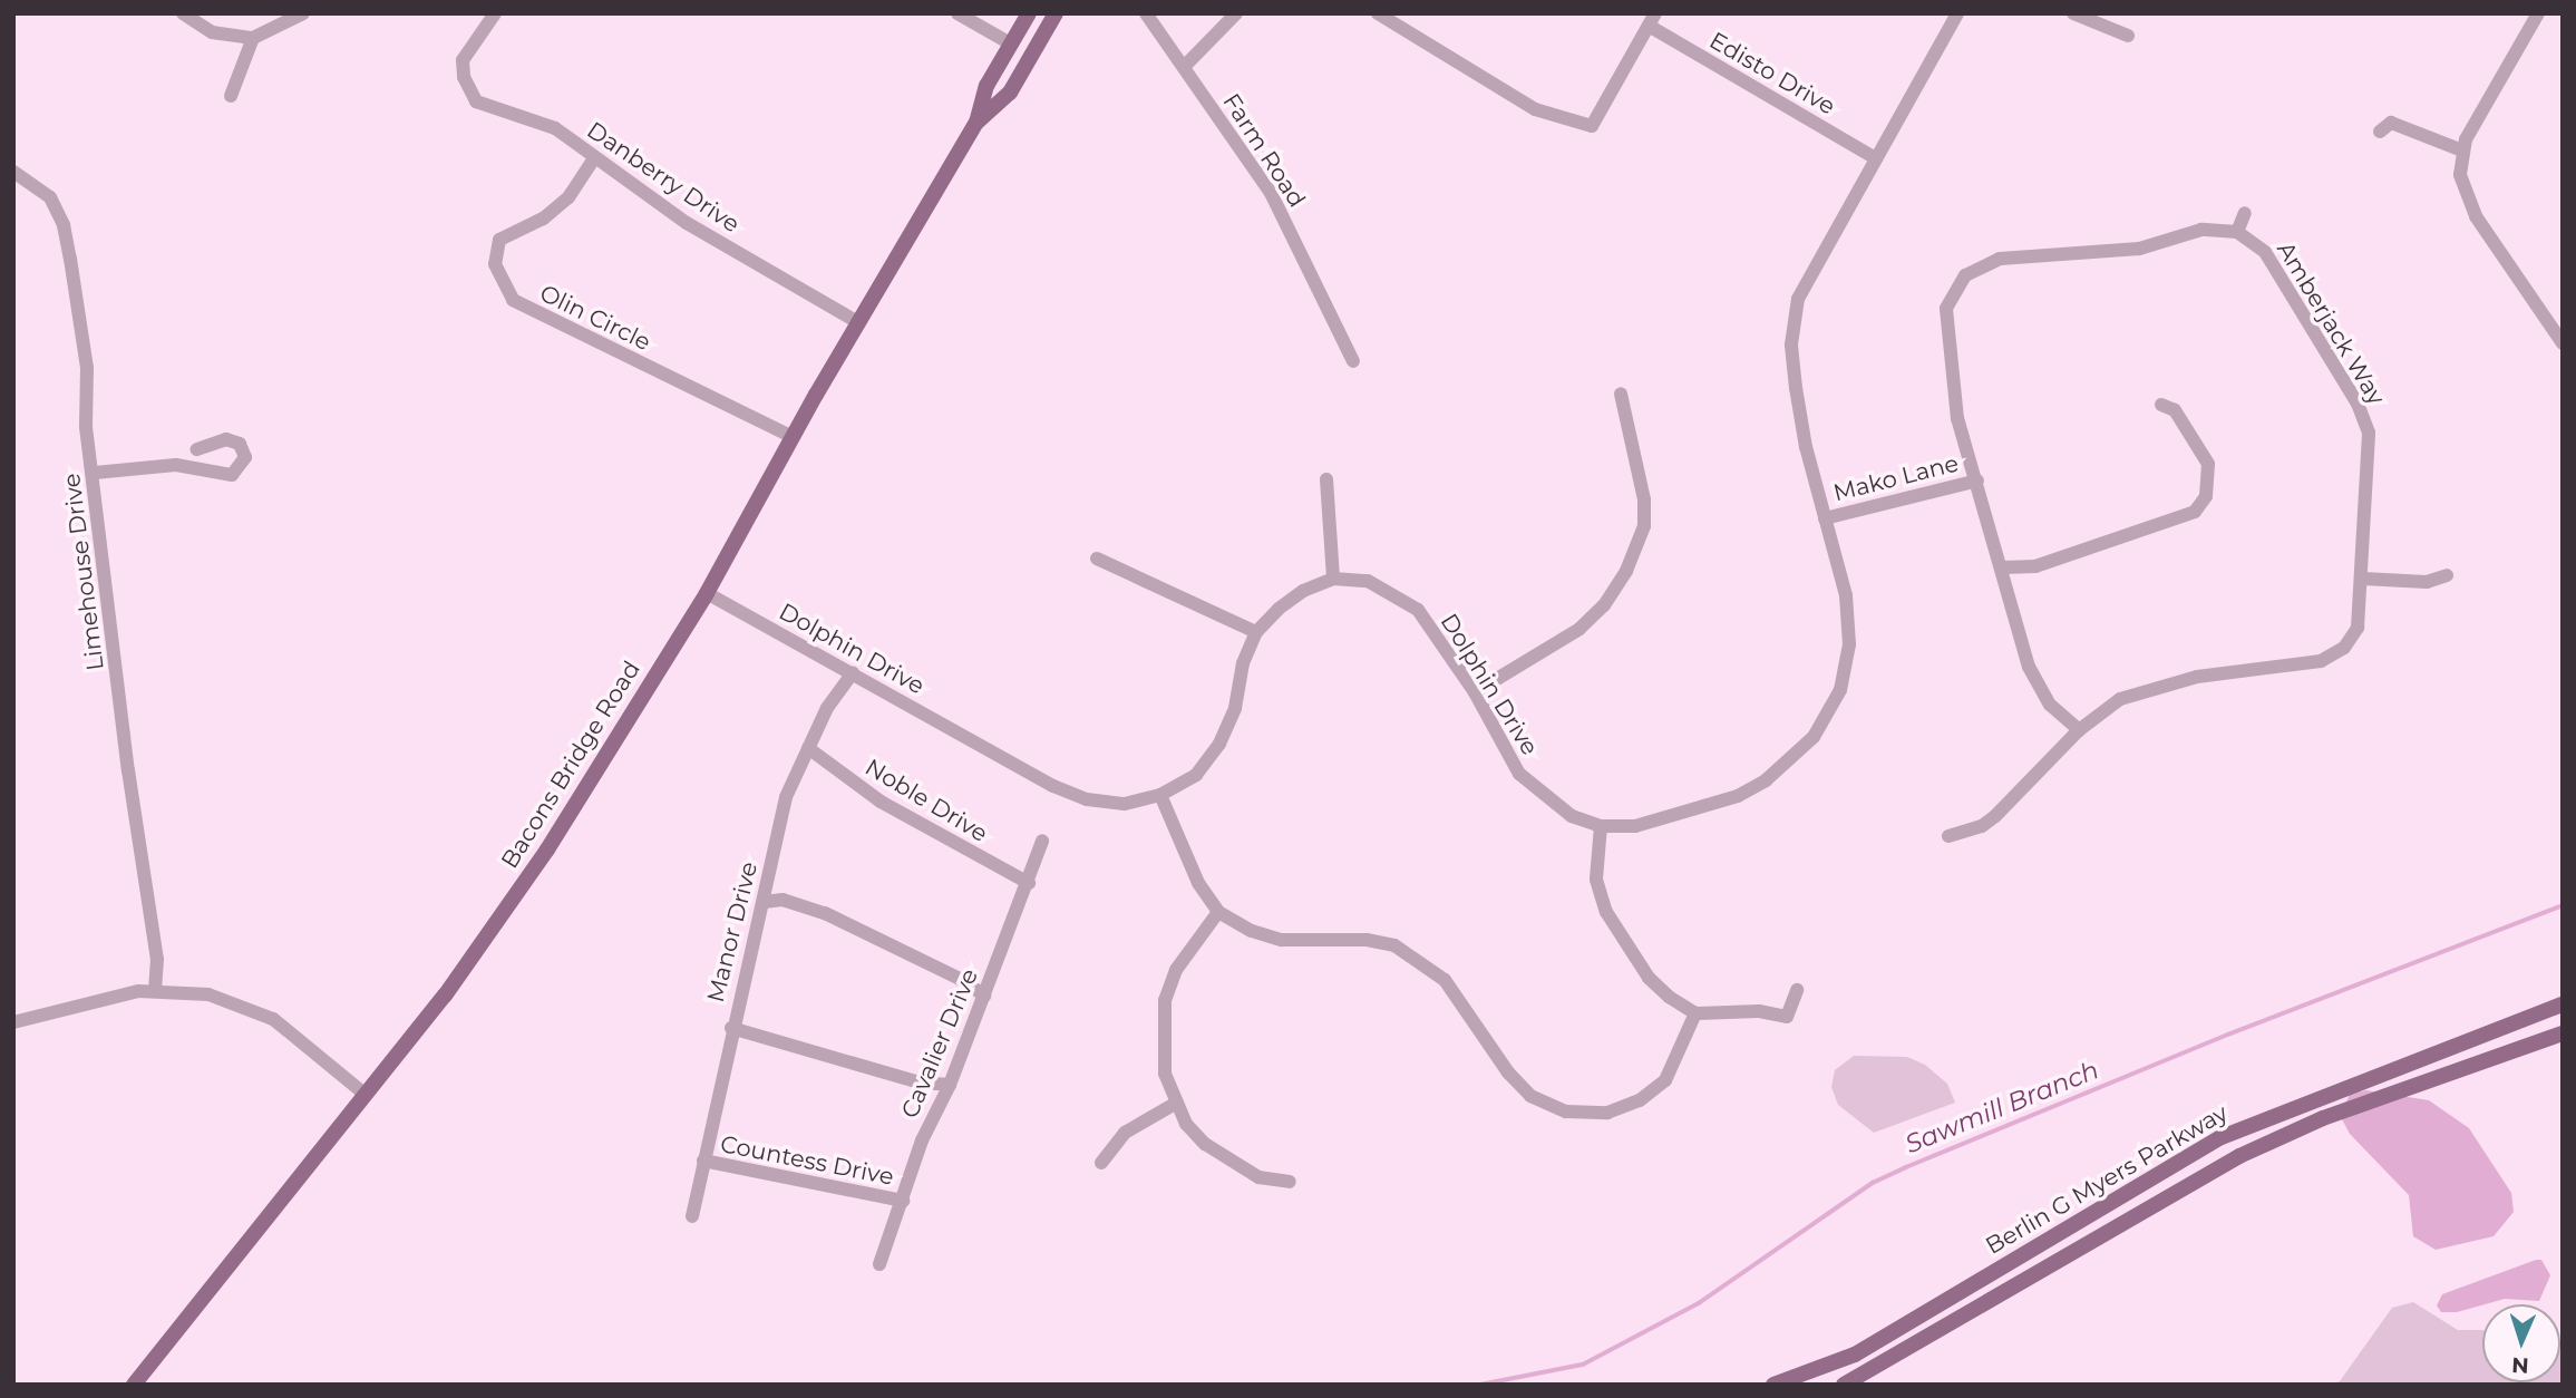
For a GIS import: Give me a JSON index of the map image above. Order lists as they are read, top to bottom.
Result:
{
  "streets": {
    "main road": ["Bacons Bridge Road", "Berlin G Myers Parkway"],
    "street": [
      "Edisto Drive",
      "Farm Road",
      "Danberry Drive",
      "Olin Circle",
      "Amberjack Way",
      "Mako Lane",
      "Limehouse Drive",
      "Dolphin Drive",
      "Noble Drive",
      "Manor Drive",
      "Cavalier Drive",
      "Countess Drive"
    ]
  },
  "crossings": [
    ["Edisto Drive", "Dolphin Drive"],
    ["Danberry Drive", "Olin Circle"],
    ["Danberry Drive", "Bacons Bridge Road"],
    ["Olin Circle", "Bacons Bridge Road"],
    ["Mako Lane", "Dolphin Drive"],
    ["Dolphin Drive", "Bacons Bridge Road"],
    ["Dolphin Drive", "Manor Drive"],
    ["Noble Drive", "Manor Drive"],
    ["Noble Drive", "Cavalier Drive"],
    ["Manor Drive", "Countess Drive"],
    ["Cavalier Drive", "Countess Drive"]
  ],
  "water": ["Sawmill Branch"],
  "north": "bottom"
}
